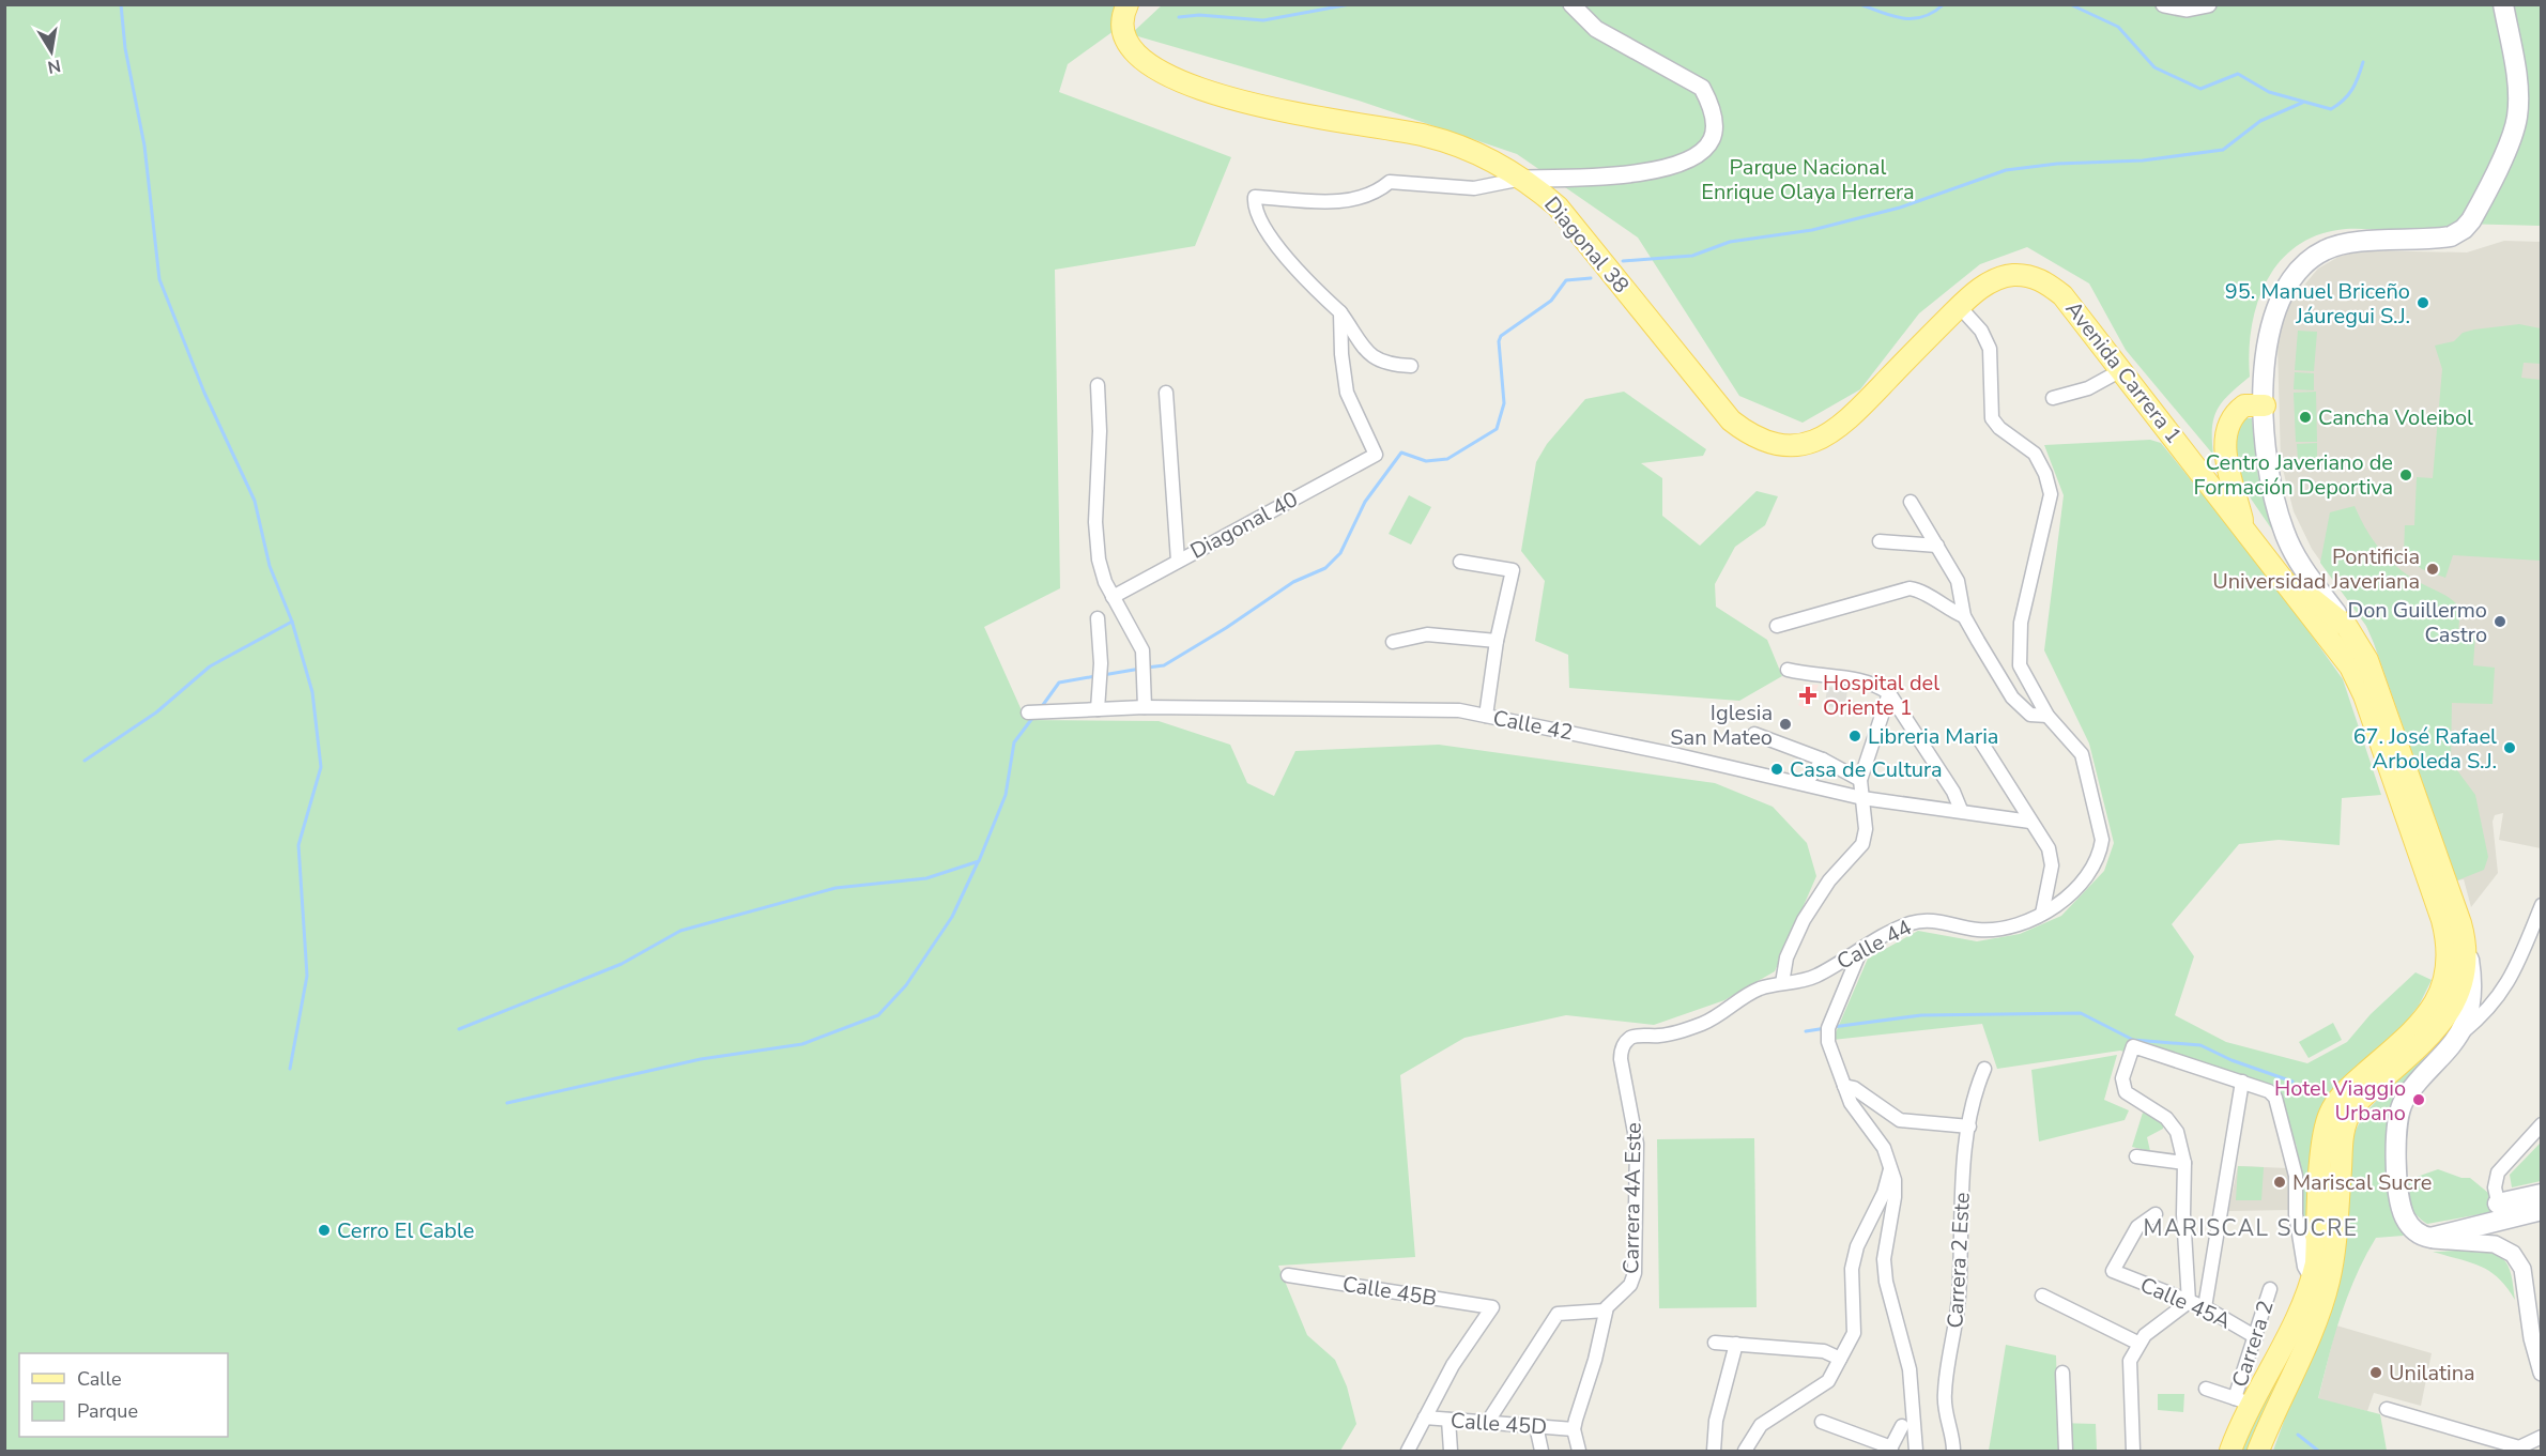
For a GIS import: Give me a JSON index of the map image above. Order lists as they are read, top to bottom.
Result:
{
  "streets": {
    "main road": ["Diagonal 38", "Avenida Carrera 1"],
    "street": [
      "Diagonal 40",
      "Calle 42",
      "Calle 44",
      "Carrera 4A Este",
      "Carrera 2 Este",
      "Calle 45B",
      "Calle 45A",
      "Carrera 2",
      "Calle 45D"
    ]
  },
  "crossings": [
    ["Diagonal 38", "Avenida Carrera 1"],
    ["Diagonal 38", "Calle 44"],
    ["Avenida Carrera 1", "Calle 44"],
    ["Avenida Carrera 1", "Carrera 2"],
    ["Calle 44", "Carrera 4A Este"],
    ["Calle 45B", "Calle 45D"],
    ["Calle 45A", "Carrera 2"]
  ],
  "districts": ["MARISCAL SUCRE"],
  "parks": ["Parque Nacional Enrique Olaya Herrera"],
  "places": {
    "other": [
      "95. Manuel Briceño Jáuregui S.J.",
      "Cancha Voleibol",
      "Centro Javeriano de Formación Deportiva",
      "Pontificia Universidad Javeriana",
      "Don Guillermo Castro",
      "Iglesia San Mateo",
      "Libreria Maria",
      "67. José Rafael Arboleda S.J.",
      "Casa de Cultura",
      "Hotel Viaggio Urbano",
      "Mariscal Sucre",
      "Cerro El Cable",
      "Unilatina"
    ],
    "health": ["Hospital del Oriente 1"]
  },
  "legend": ["Calle", "Parque"],
  "north": "bottom"
}
